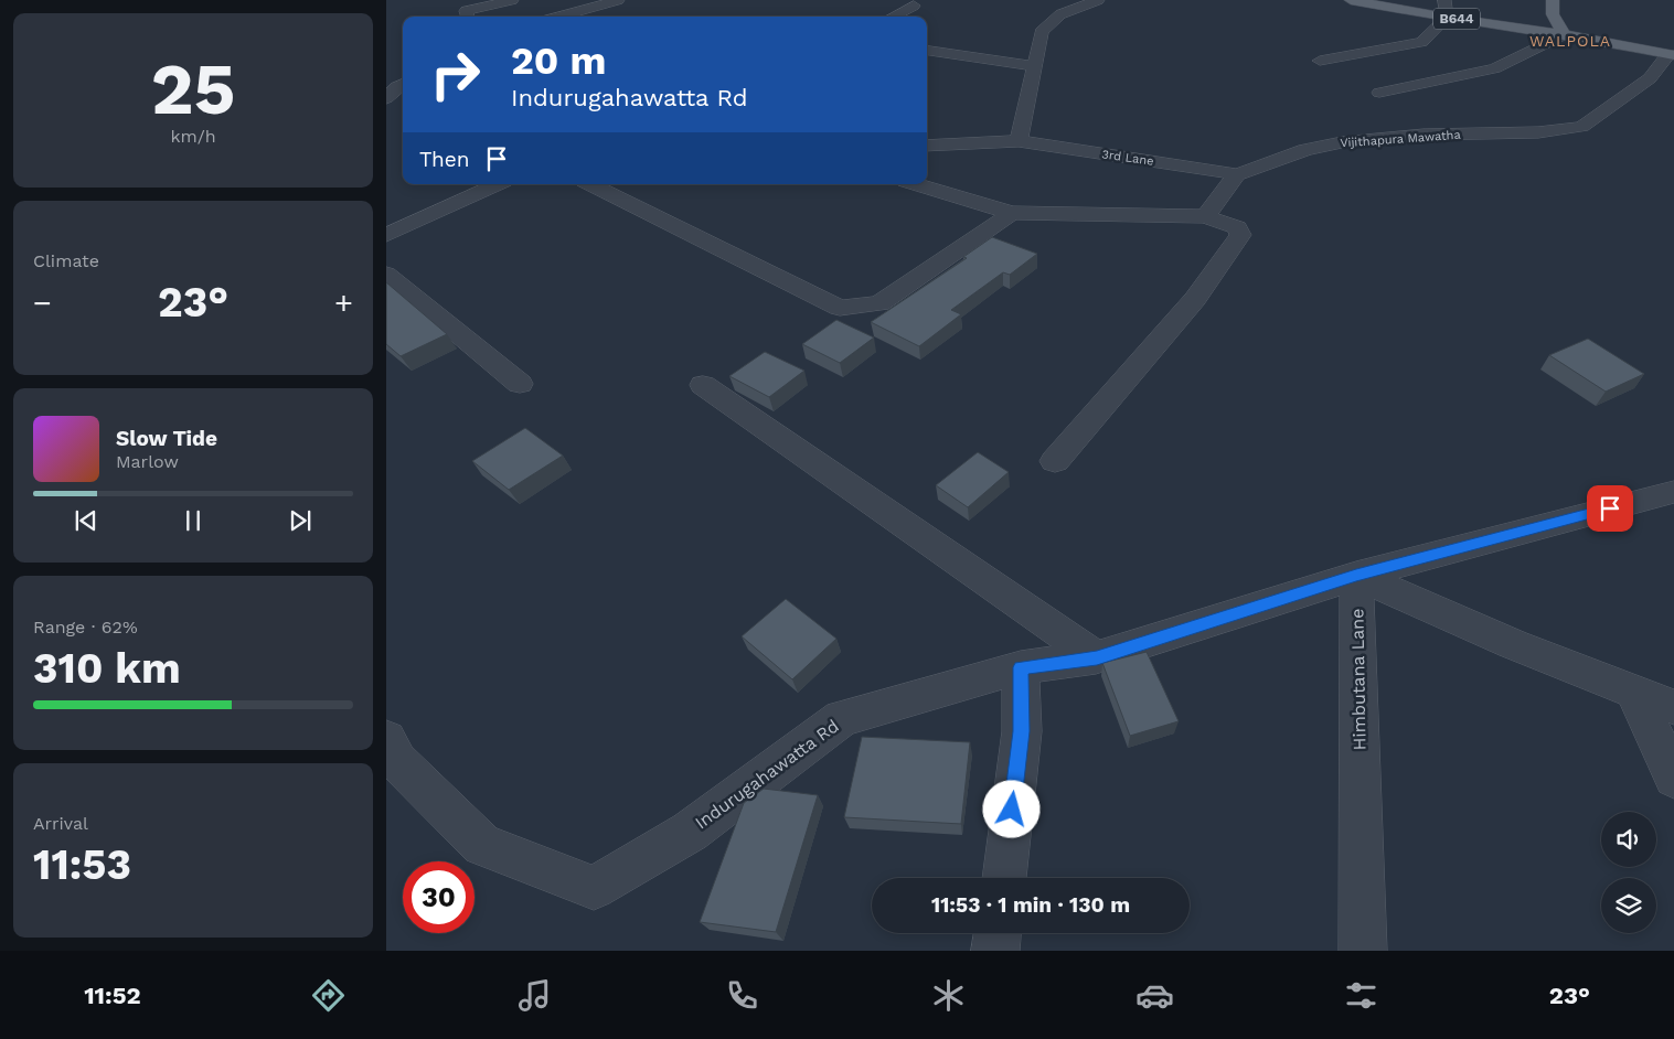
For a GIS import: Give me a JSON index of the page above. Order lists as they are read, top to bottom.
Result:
{
  "streets": {
    "main road": ["B644"],
    "street": [
      "Vijithapura Mawatha",
      "3rd Lane",
      "Himbutana Lane",
      "Indurugahawatta Rd"
    ]
  },
  "crossings": [
    ["B644", "Vijithapura Mawatha"],
    ["Vijithapura Mawatha", "3rd Lane"],
    ["Himbutana Lane", "Indurugahawatta Rd"]
  ],
  "districts": ["WALPOLA"],
  "page": {
    "tile": [
      ["25", "km/h"],
      "Climate",
      ["Range · 62%", "310 km"],
      ["Arrival", "11:53"]
    ],
    "turn": ["20 m", "Indurugahawatta Rd"],
    "then": "Then",
    "heat": ["−", "23°", "+"],
    "song": ["Slow Tide", "Marlow"],
    "limit": "30",
    "trip": "11:53 · 1 min · 130 m",
    "tabs": ["11:52", "23°"]
  }
}
